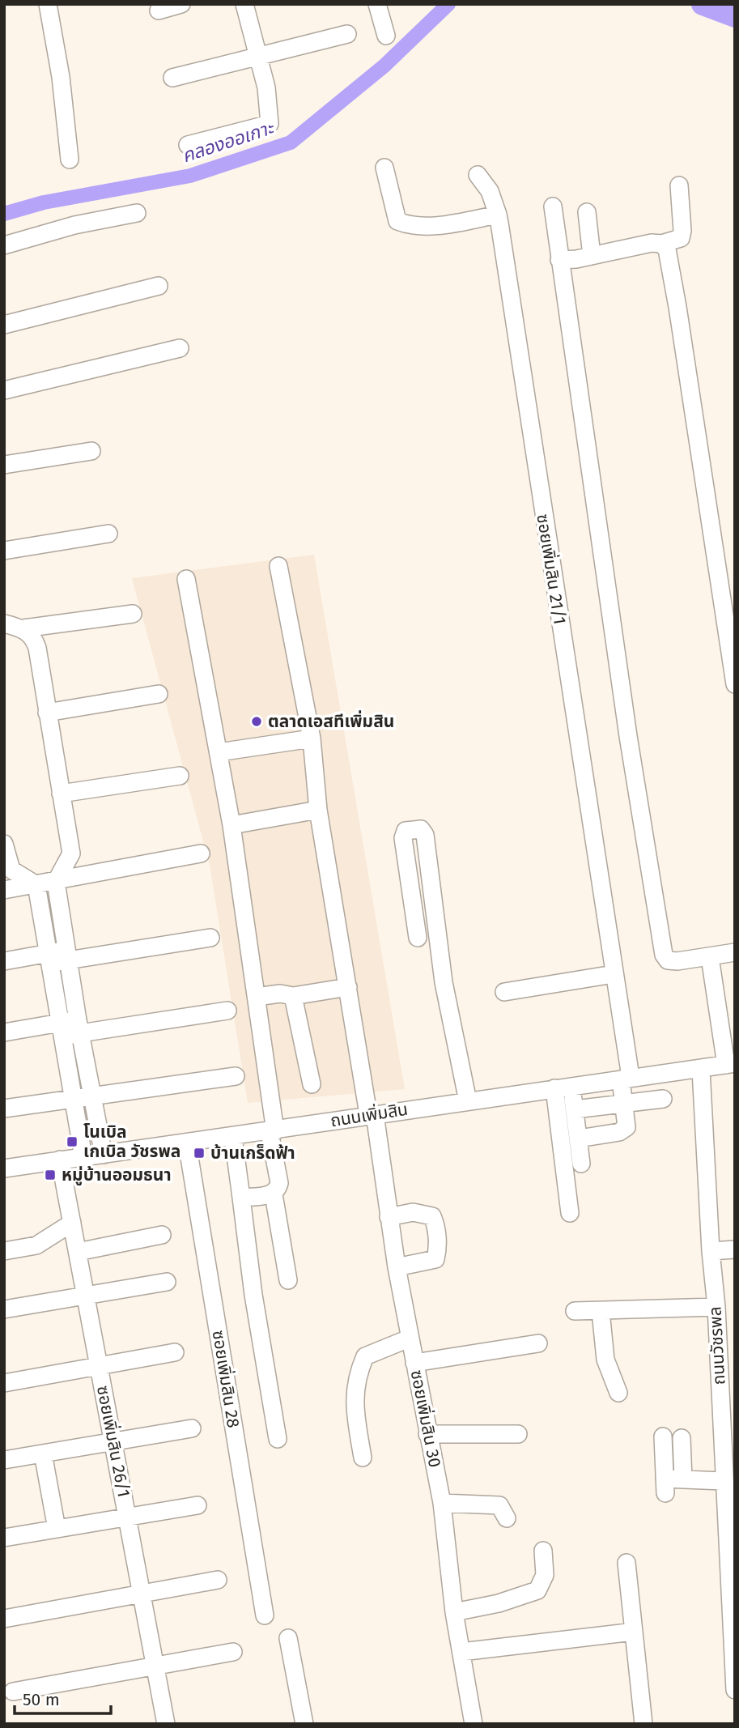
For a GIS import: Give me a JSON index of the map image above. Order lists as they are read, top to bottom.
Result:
{
  "streets": {
    "street": [
      "ซอยเพิ่มสิน 21/1",
      "ถนนเพิ่มสิน",
      "ถนนวัชรพล",
      "ซอยเพิ่มสิน 28",
      "ซอยเพิ่มสิน 30",
      "ซอยเพิ่มสิน 26/1"
    ]
  },
  "crossings": [
    ["ซอยเพิ่มสิน 21/1", "ถนนเพิ่มสิน"],
    ["ถนนเพิ่มสิน", "ถนนวัชรพล"],
    ["ถนนเพิ่มสิน", "ซอยเพิ่มสิน 28"],
    ["ถนนเพิ่มสิน", "ซอยเพิ่มสิน 30"],
    ["ถนนเพิ่มสิน", "ซอยเพิ่มสิน 26/1"]
  ],
  "water": ["คลองออเกาะ"],
  "places": {
    "other": ["ตลาดเอสทีเพิ่มสิน"],
    "transit": ["โนเบิล เกเบิล วัชรพล", "บ้านเกร็ดฟ้า", "หมู่บ้านออมธนา"]
  },
  "scale_bar": "50 m"
}
